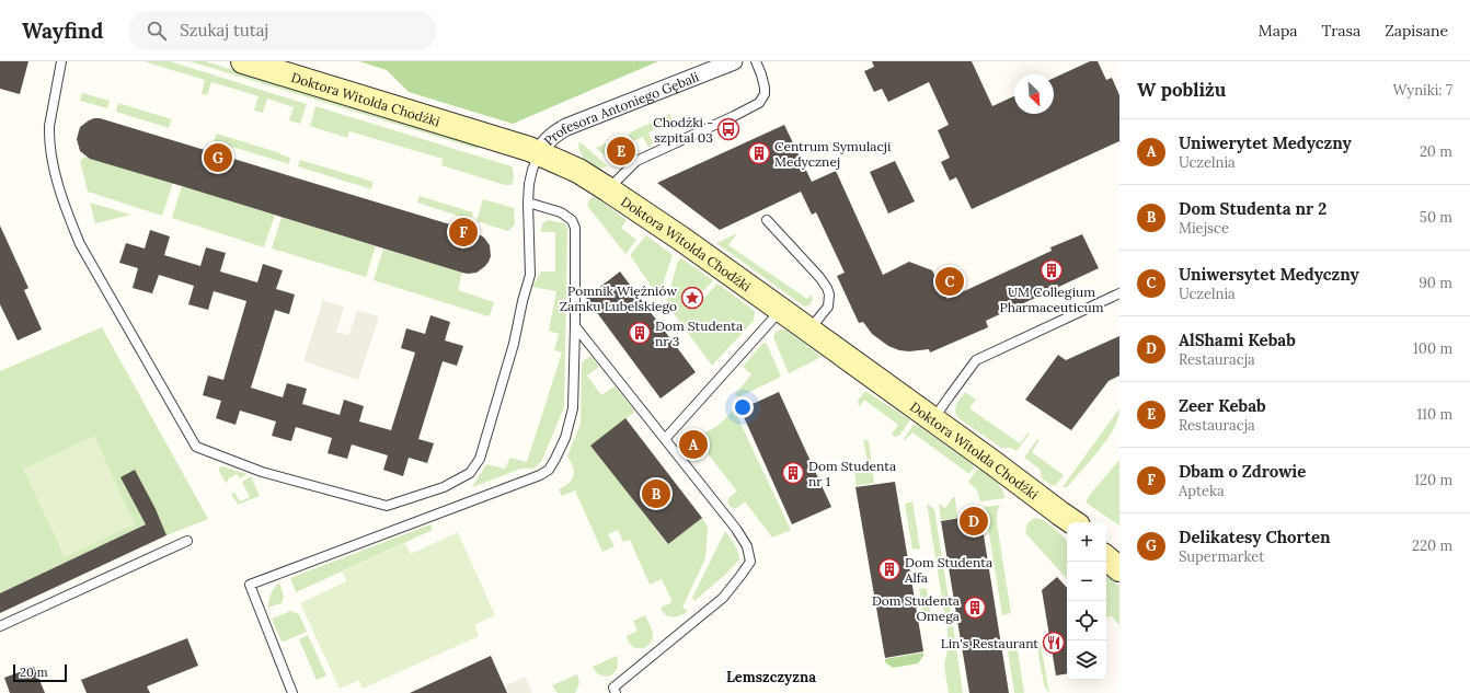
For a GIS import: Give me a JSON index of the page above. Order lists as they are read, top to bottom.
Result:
{
  "streets": {
    "street": ["Doktora Witolda Chodźki", "Profesora Antoniego Gębali"]
  },
  "crossings": [
    ["Doktora Witolda Chodźki", "Profesora Antoniego Gębali"]
  ],
  "districts": ["Lemszczyzna"],
  "places": {
    "bus stop": ["Chodźki - szpital 03"],
    "building": [
      "Centrum Symulacji Medycznej",
      "UM Collegium Pharmaceuticum",
      "Dom Studenta nr 3",
      "Dom Studenta nr 1",
      "Dom Studenta Alfa",
      "Dom Studenta Omega"
    ],
    "place": ["Pomnik Więźniów Zamku Lubelskiego"],
    "restaurant": ["Lin's Restaurant"]
  },
  "scale_bar": "20 m",
  "north": "bottom right",
  "page": {
    "header": "Wayfind",
    "search": "Szukaj tutaj",
    "nav": ["Mapa", "Trasa", "Zapisane"],
    "heading": ["W pobliżu", "Wyniki: 7"],
    "list": [
      {
        "mark": "A",
        "name": "Uniwerytet Medyczny",
        "note": "Uczelnia",
        "value": "20 m"
      },
      {
        "mark": "B",
        "name": "Dom Studenta nr 2",
        "note": "Miejsce",
        "value": "50 m"
      },
      {
        "mark": "C",
        "name": "Uniwersytet Medyczny",
        "note": "Uczelnia",
        "value": "90 m"
      },
      {
        "mark": "D",
        "name": "AlShami Kebab",
        "note": "Restauracja",
        "value": "100 m"
      },
      {
        "mark": "E",
        "name": "Zeer Kebab",
        "note": "Restauracja",
        "value": "110 m"
      },
      {
        "mark": "F",
        "name": "Dbam o Zdrowie",
        "note": "Apteka",
        "value": "120 m"
      },
      {
        "mark": "G",
        "name": "Delikatesy Chorten",
        "note": "Supermarket",
        "value": "220 m"
      }
    ],
    "pins": [
      "E",
      "G",
      "F",
      "C",
      "A",
      "B",
      "D"
    ],
    "map_buttons": ["+", "−"],
    "scale": "20 m"
  }
}
